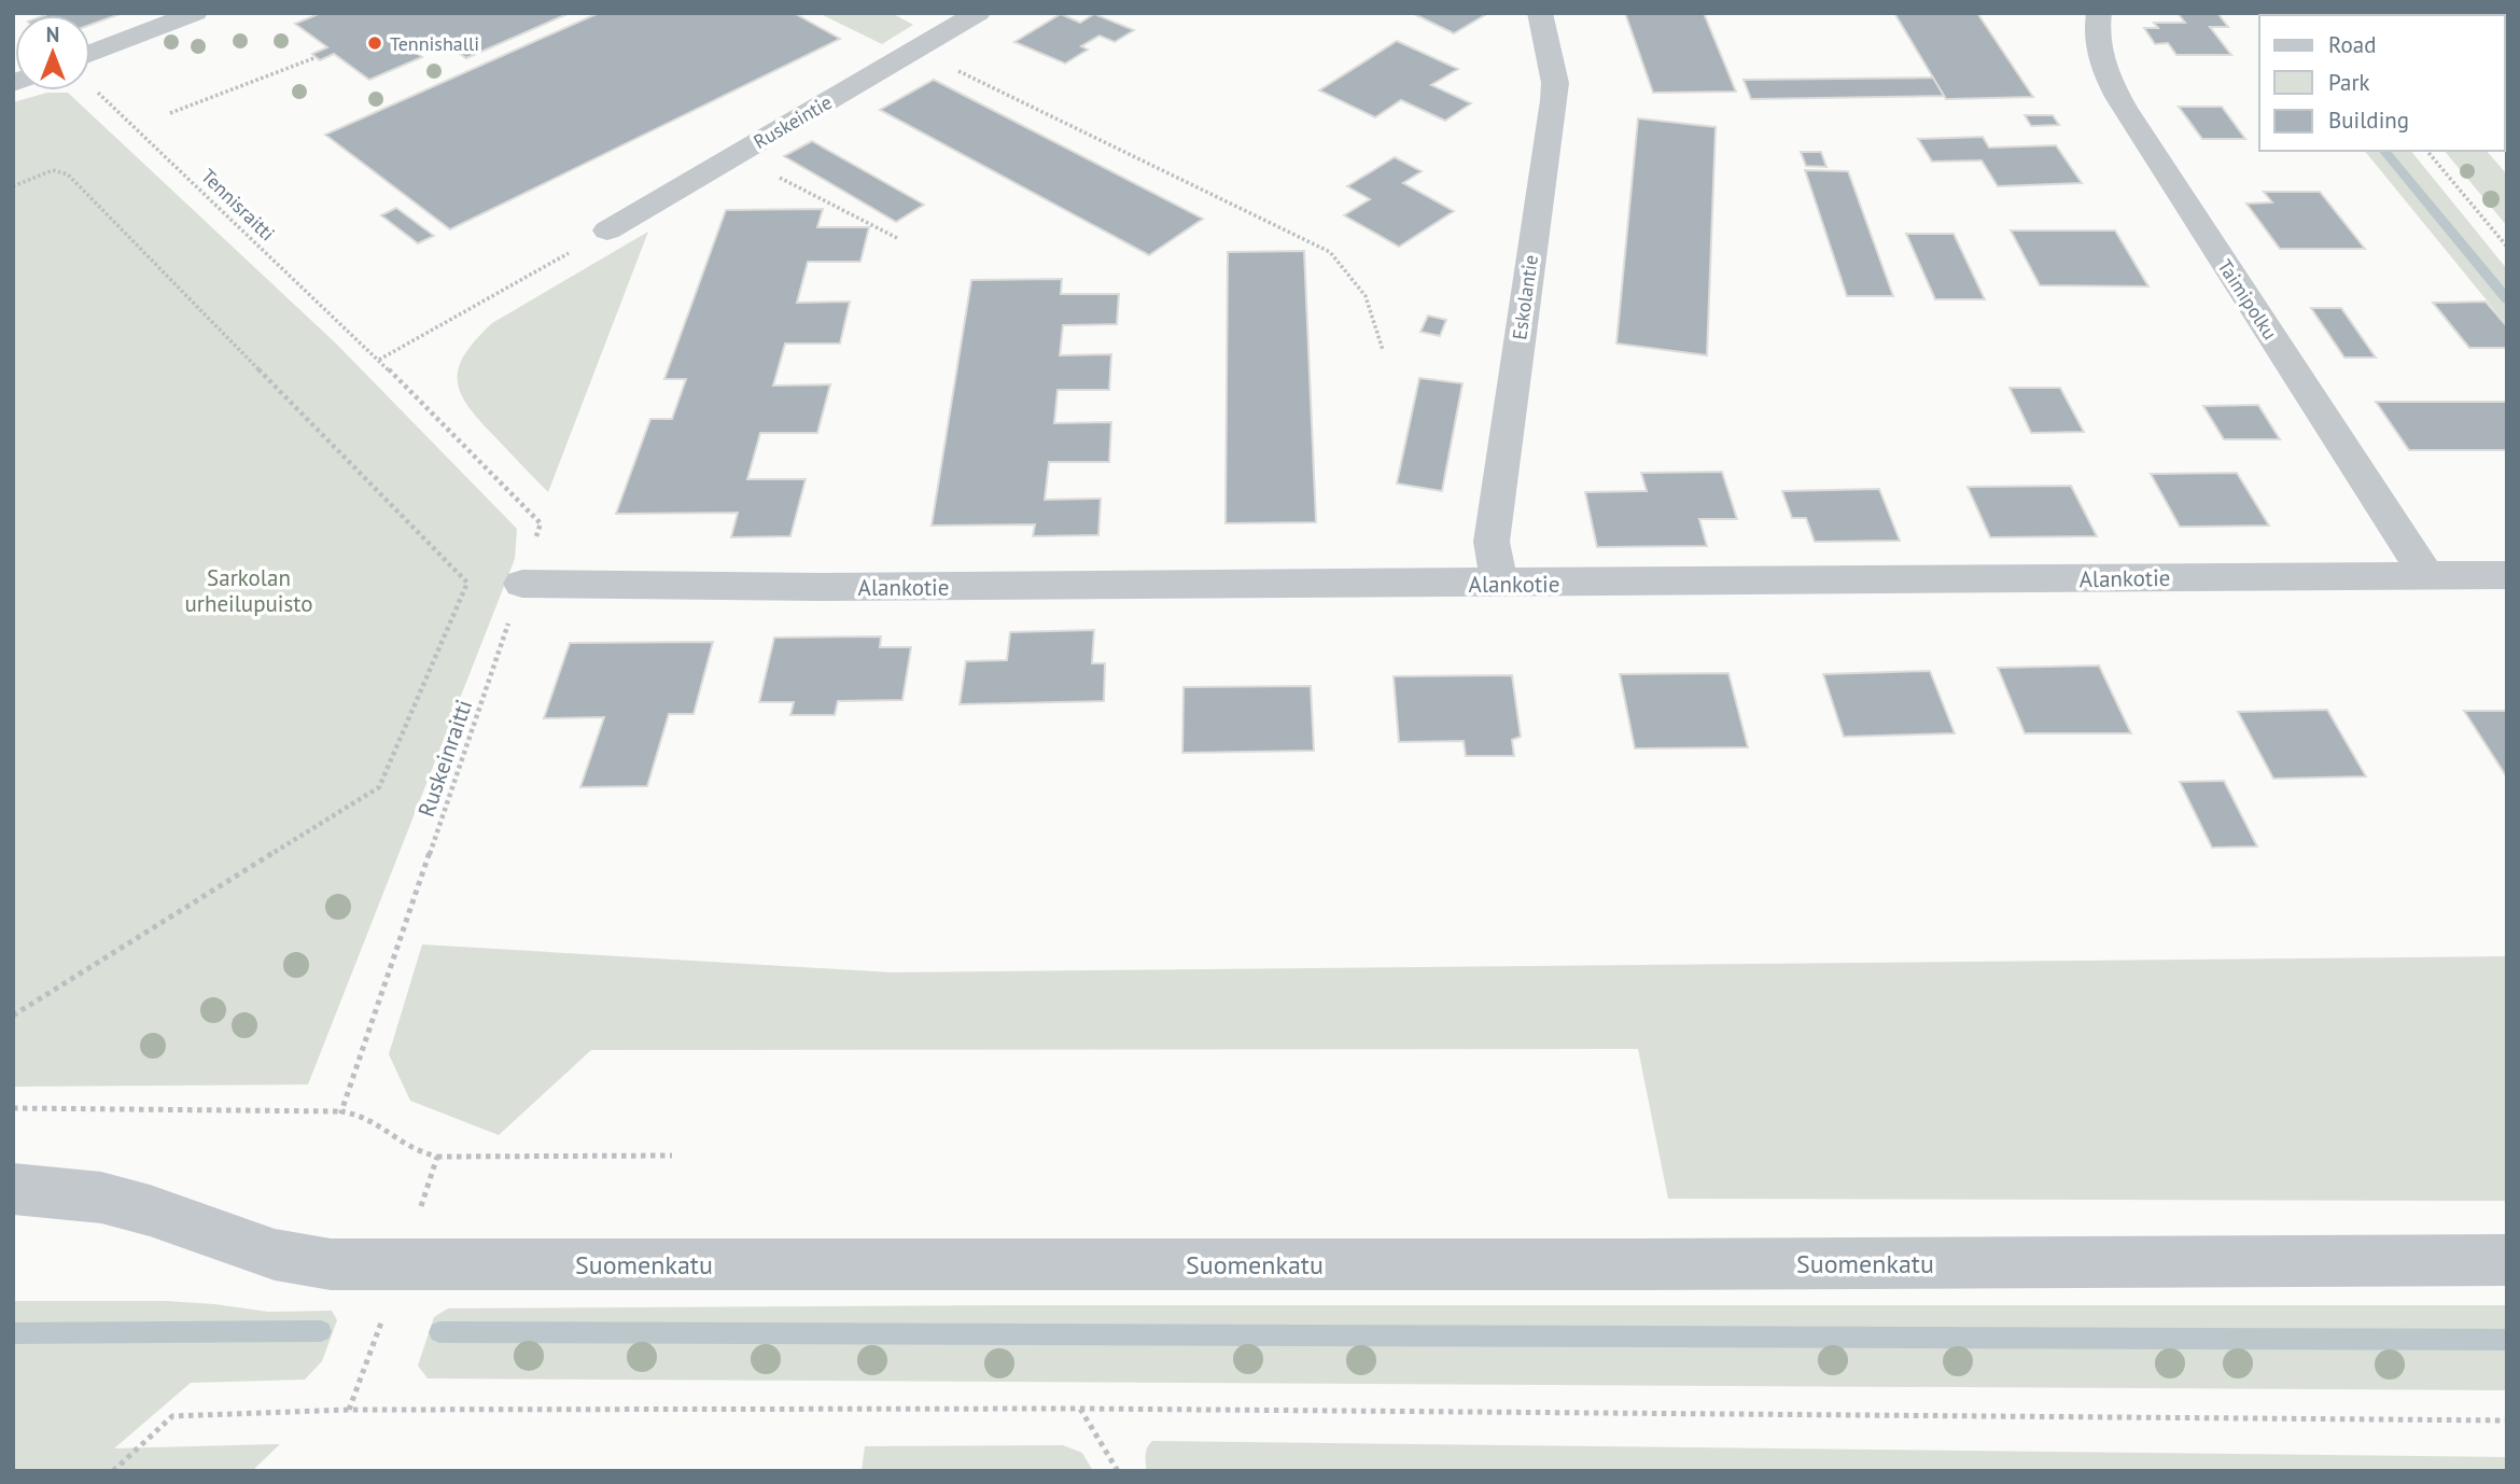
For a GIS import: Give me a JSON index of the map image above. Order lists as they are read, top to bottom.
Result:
{
  "streets": {
    "street": [
      "Ruskeintie",
      "Eskolantie",
      "Taimipolku",
      "Alankotie",
      "Suomenkatu"
    ],
    "path": ["Tennisraitti", "Ruskeinraitti"]
  },
  "crossings": [
    ["Tennisraitti", "Ruskeinraitti"],
    ["Eskolantie", "Alankotie"],
    ["Taimipolku", "Alankotie"],
    ["Alankotie", "Ruskeinraitti"]
  ],
  "parks": ["Sarkolan urheilupuisto"],
  "places": ["Tennishalli"],
  "legend": ["Road", "Park", "Building"],
  "north": "top"
}
